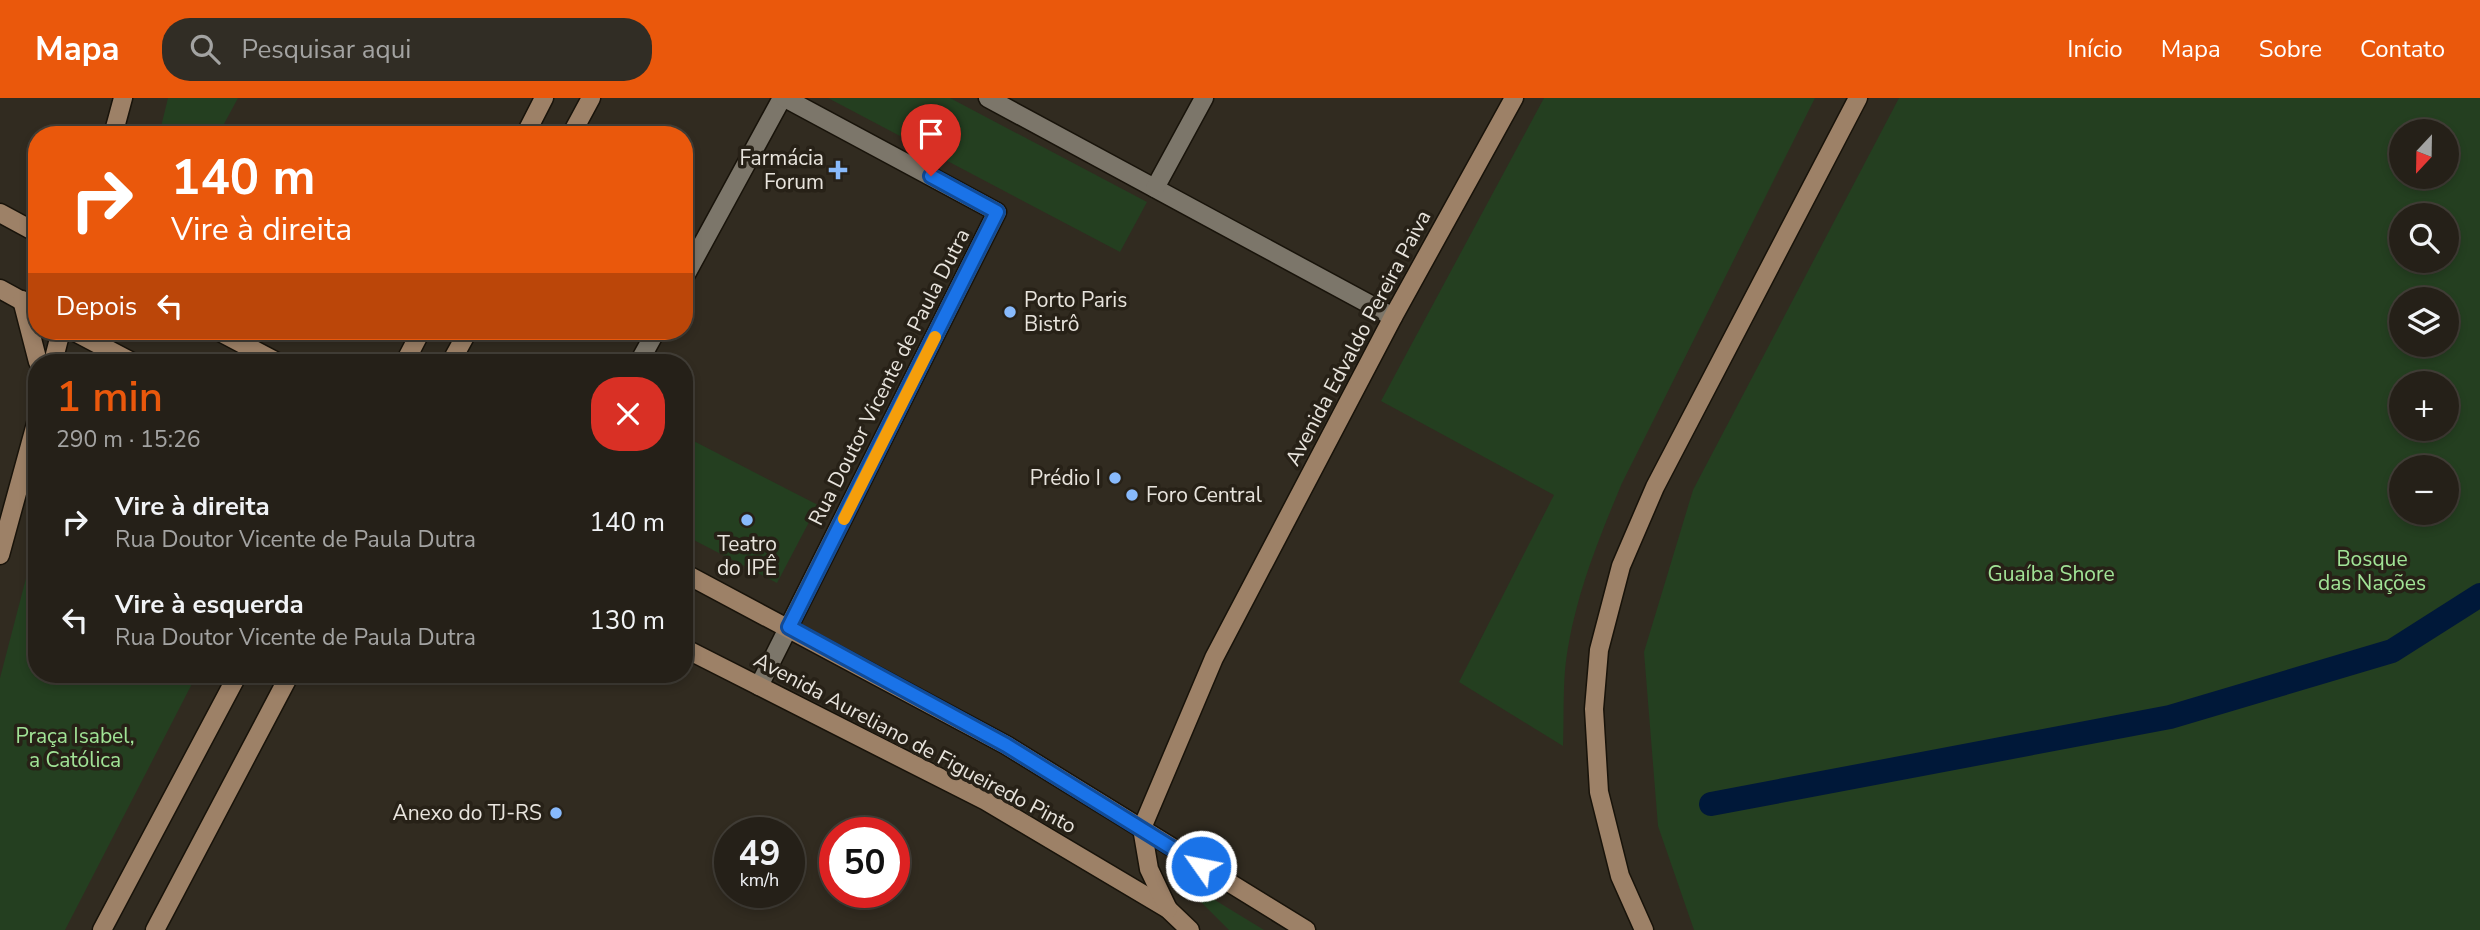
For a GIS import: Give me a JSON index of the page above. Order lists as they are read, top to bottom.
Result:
{
  "streets": {
    "main road": ["Avenida Edvaldo Pereira Paiva", "Avenida Aureliano de Figueiredo Pinto"],
    "street": ["Rua Doutor Vicente de Paula Dutra"]
  },
  "crossings": [
    ["Avenida Edvaldo Pereira Paiva", "Avenida Aureliano de Figueiredo Pinto"],
    ["Rua Doutor Vicente de Paula Dutra", "Avenida Aureliano de Figueiredo Pinto"]
  ],
  "parks": ["Bosque das Nações", "Guaíba Shore", "Praça Isabel, a Católica"],
  "places": {
    "health": ["Farmácia Forum"],
    "other": [
      "Porto Paris Bistrô",
      "Prédio I",
      "Foro Central",
      "Teatro do IPÊ",
      "Anexo do TJ-RS"
    ]
  },
  "north": "bottom",
  "page": {
    "header": "Mapa",
    "search": "Pesquisar aqui",
    "nav": [
      "Início",
      "Mapa",
      "Sobre",
      "Contato"
    ],
    "map_buttons": ["+", "−"],
    "turn": ["140 m", "Vire à direita"],
    "then": "Depois",
    "heading": ["1 min", "290 m · 15:26"],
    "list": [
      {
        "name": "Vire à direita",
        "note": "Rua Doutor Vicente de Paula Dutra",
        "value": "140 m"
      },
      {
        "name": "Vire à esquerda",
        "note": "Rua Doutor Vicente de Paula Dutra",
        "value": "130 m"
      }
    ],
    "speed": "49 km/h",
    "limit": "50"
  }
}
